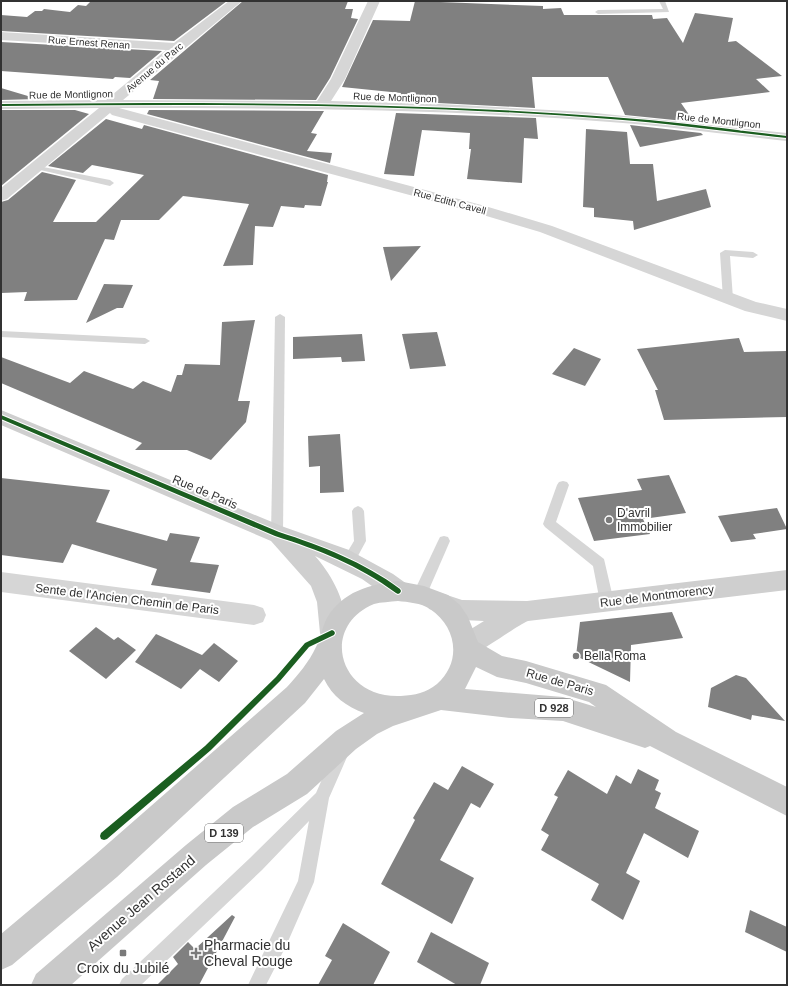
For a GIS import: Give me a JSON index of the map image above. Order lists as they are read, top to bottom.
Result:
{
  "streets": {
    "main road": [
      "Rue de Paris",
      "D 928",
      "D 139",
      "Avenue Jean Rostand"
    ],
    "street": [
      "Rue Ernest Renan",
      "Avenue du Parc",
      "Rue de Montlignon",
      "Rue Edith Cavell",
      "Rue de Montmorency",
      "Sente de l'Ancien Chemin de Paris"
    ]
  },
  "crossings": [
    ["Rue Ernest Renan", "Avenue du Parc"],
    ["Avenue du Parc", "Rue de Montlignon"],
    ["Avenue du Parc", "Rue Edith Cavell"],
    ["Rue de Montlignon", "Rue Edith Cavell"],
    ["Rue de Paris", "Rue de Montmorency"],
    ["Rue de Paris", "Avenue Jean Rostand"],
    ["Rue de Montmorency", "Avenue Jean Rostand"]
  ],
  "places": {
    "other": ["D'avril Immobilier", "Bella Roma"],
    "transit": ["Croix du Jubilé"],
    "health": ["Pharmacie du Cheval Rouge"]
  }
}
